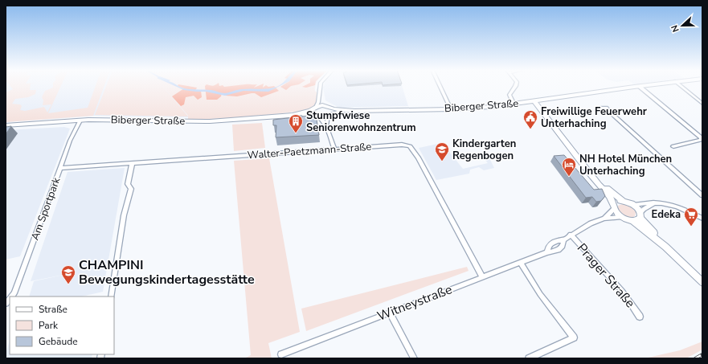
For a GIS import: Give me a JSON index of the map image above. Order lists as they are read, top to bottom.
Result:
{
  "streets": {
    "main road": ["Biberger Straße"],
    "street": [
      "Walter-Paetzmann-Straße",
      "Am Sportpark",
      "Prager Straße",
      "Witneystraße"
    ]
  },
  "crossings": [
    ["Biberger Straße", "Am Sportpark"],
    ["Walter-Paetzmann-Straße", "Am Sportpark"],
    ["Walter-Paetzmann-Straße", "Witneystraße"],
    ["Prager Straße", "Witneystraße"]
  ],
  "places": {
    "public building": ["Freiwillige Feuerwehr Unterhaching"],
    "building": ["Stumpfwiese Seniorenwohnzentrum"],
    "school or university": ["Kindergarten Regenbogen", "CHAMPINI Bewegungskindertagesstätte"],
    "hotel": ["NH Hotel München Unterhaching"],
    "supermarket": ["Edeka"]
  },
  "legend": ["Straße", "Park", "Gebäude"],
  "north": "left"
}
